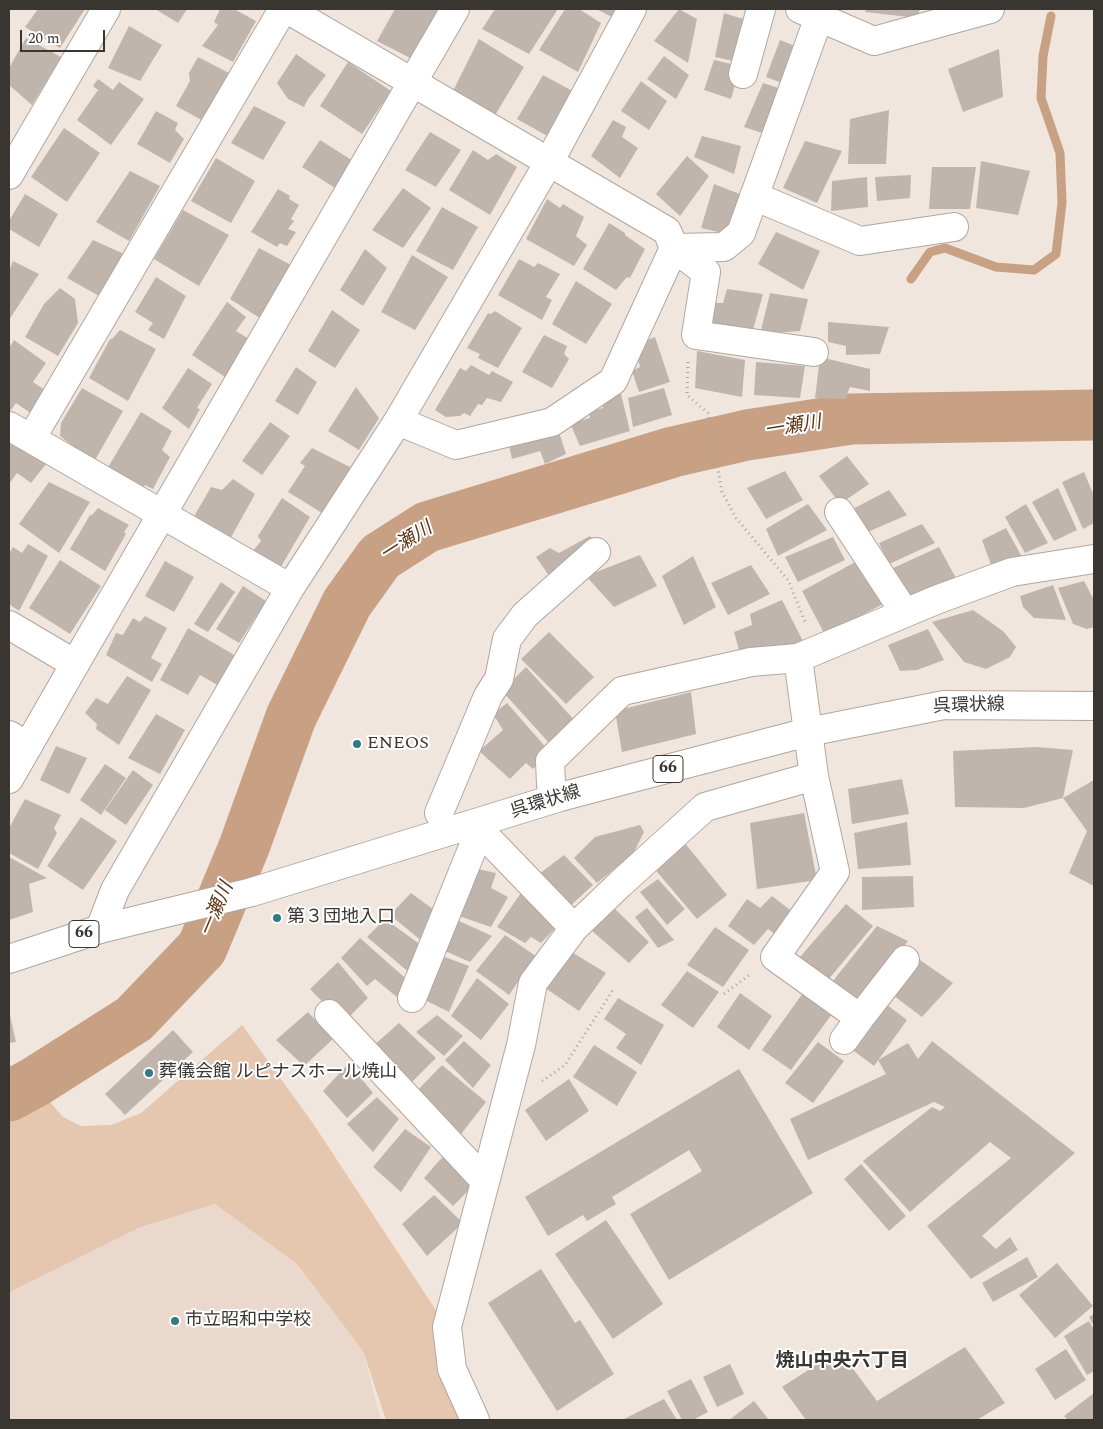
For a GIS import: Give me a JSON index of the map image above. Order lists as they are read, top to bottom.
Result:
{
  "streets": {
    "street": ["呉環状線", "66"]
  },
  "districts": ["焼山中央六丁目"],
  "water": ["一瀬川"],
  "places": [
    "ENEOS",
    "第３団地入口",
    "葬儀会館 ルピナスホール焼山",
    "市立昭和中学校"
  ],
  "scale_bar": "20 m"
}
